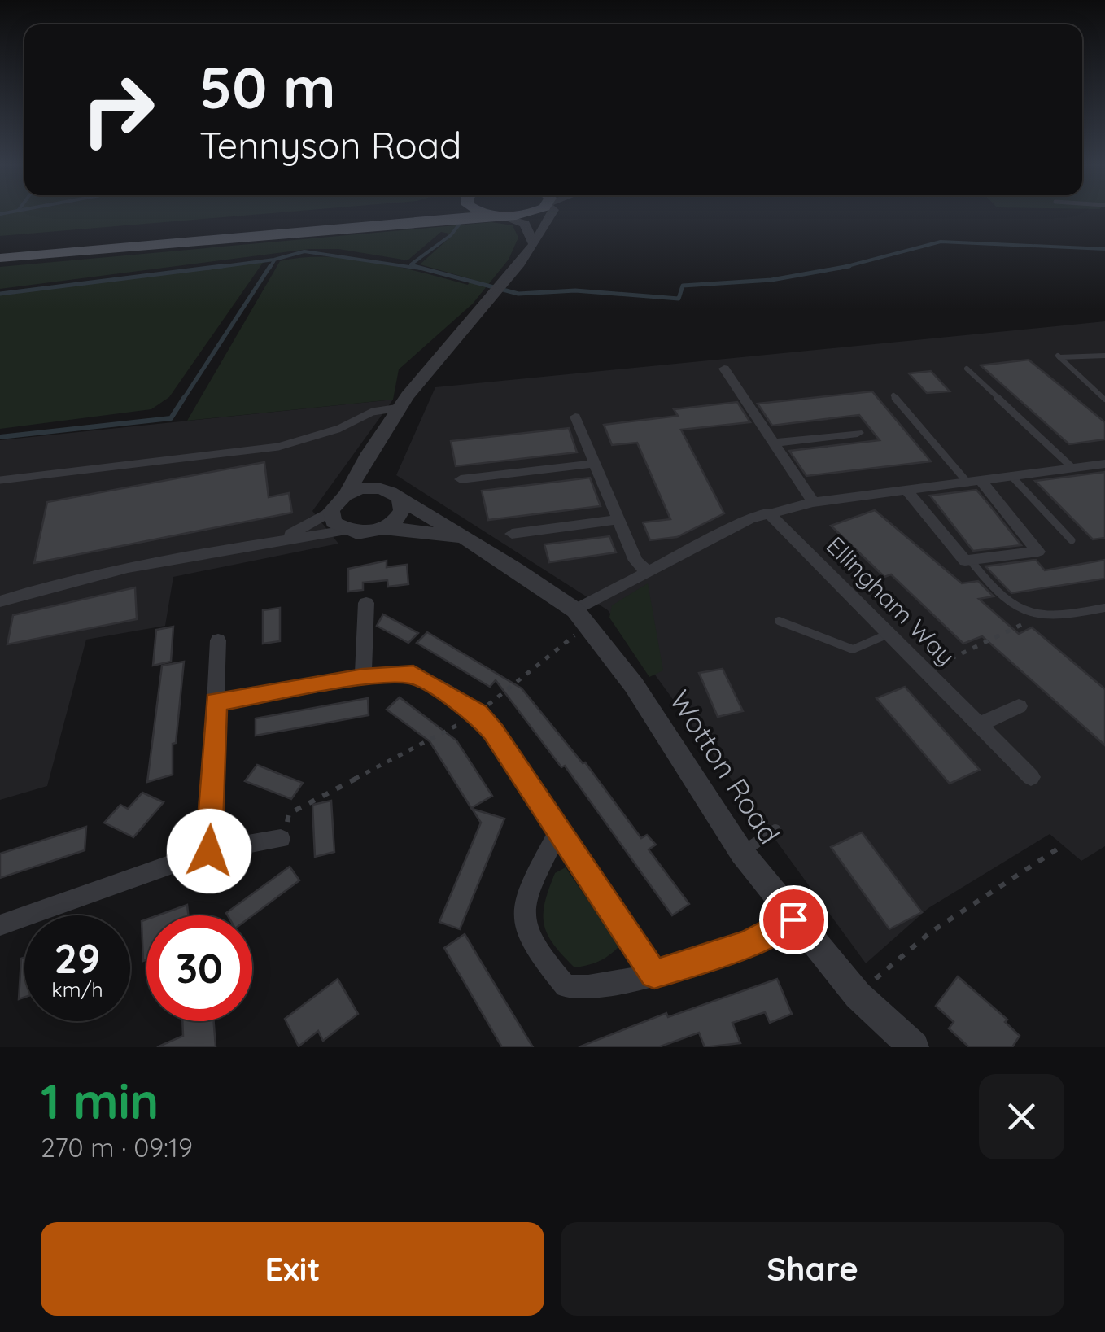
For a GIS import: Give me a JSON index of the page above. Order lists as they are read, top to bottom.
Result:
{
  "streets": {
    "street": ["Ellingham Way", "Wotton Road"]
  },
  "crossings": [
    ["Ellingham Way", "Wotton Road"]
  ],
  "page": {
    "turn": ["50 m", "Tennyson Road"],
    "speed": "29 km/h",
    "limit": "30",
    "heading": ["1 min", "270 m · 09:19"],
    "buttons": ["Exit", "Share"]
  }
}
